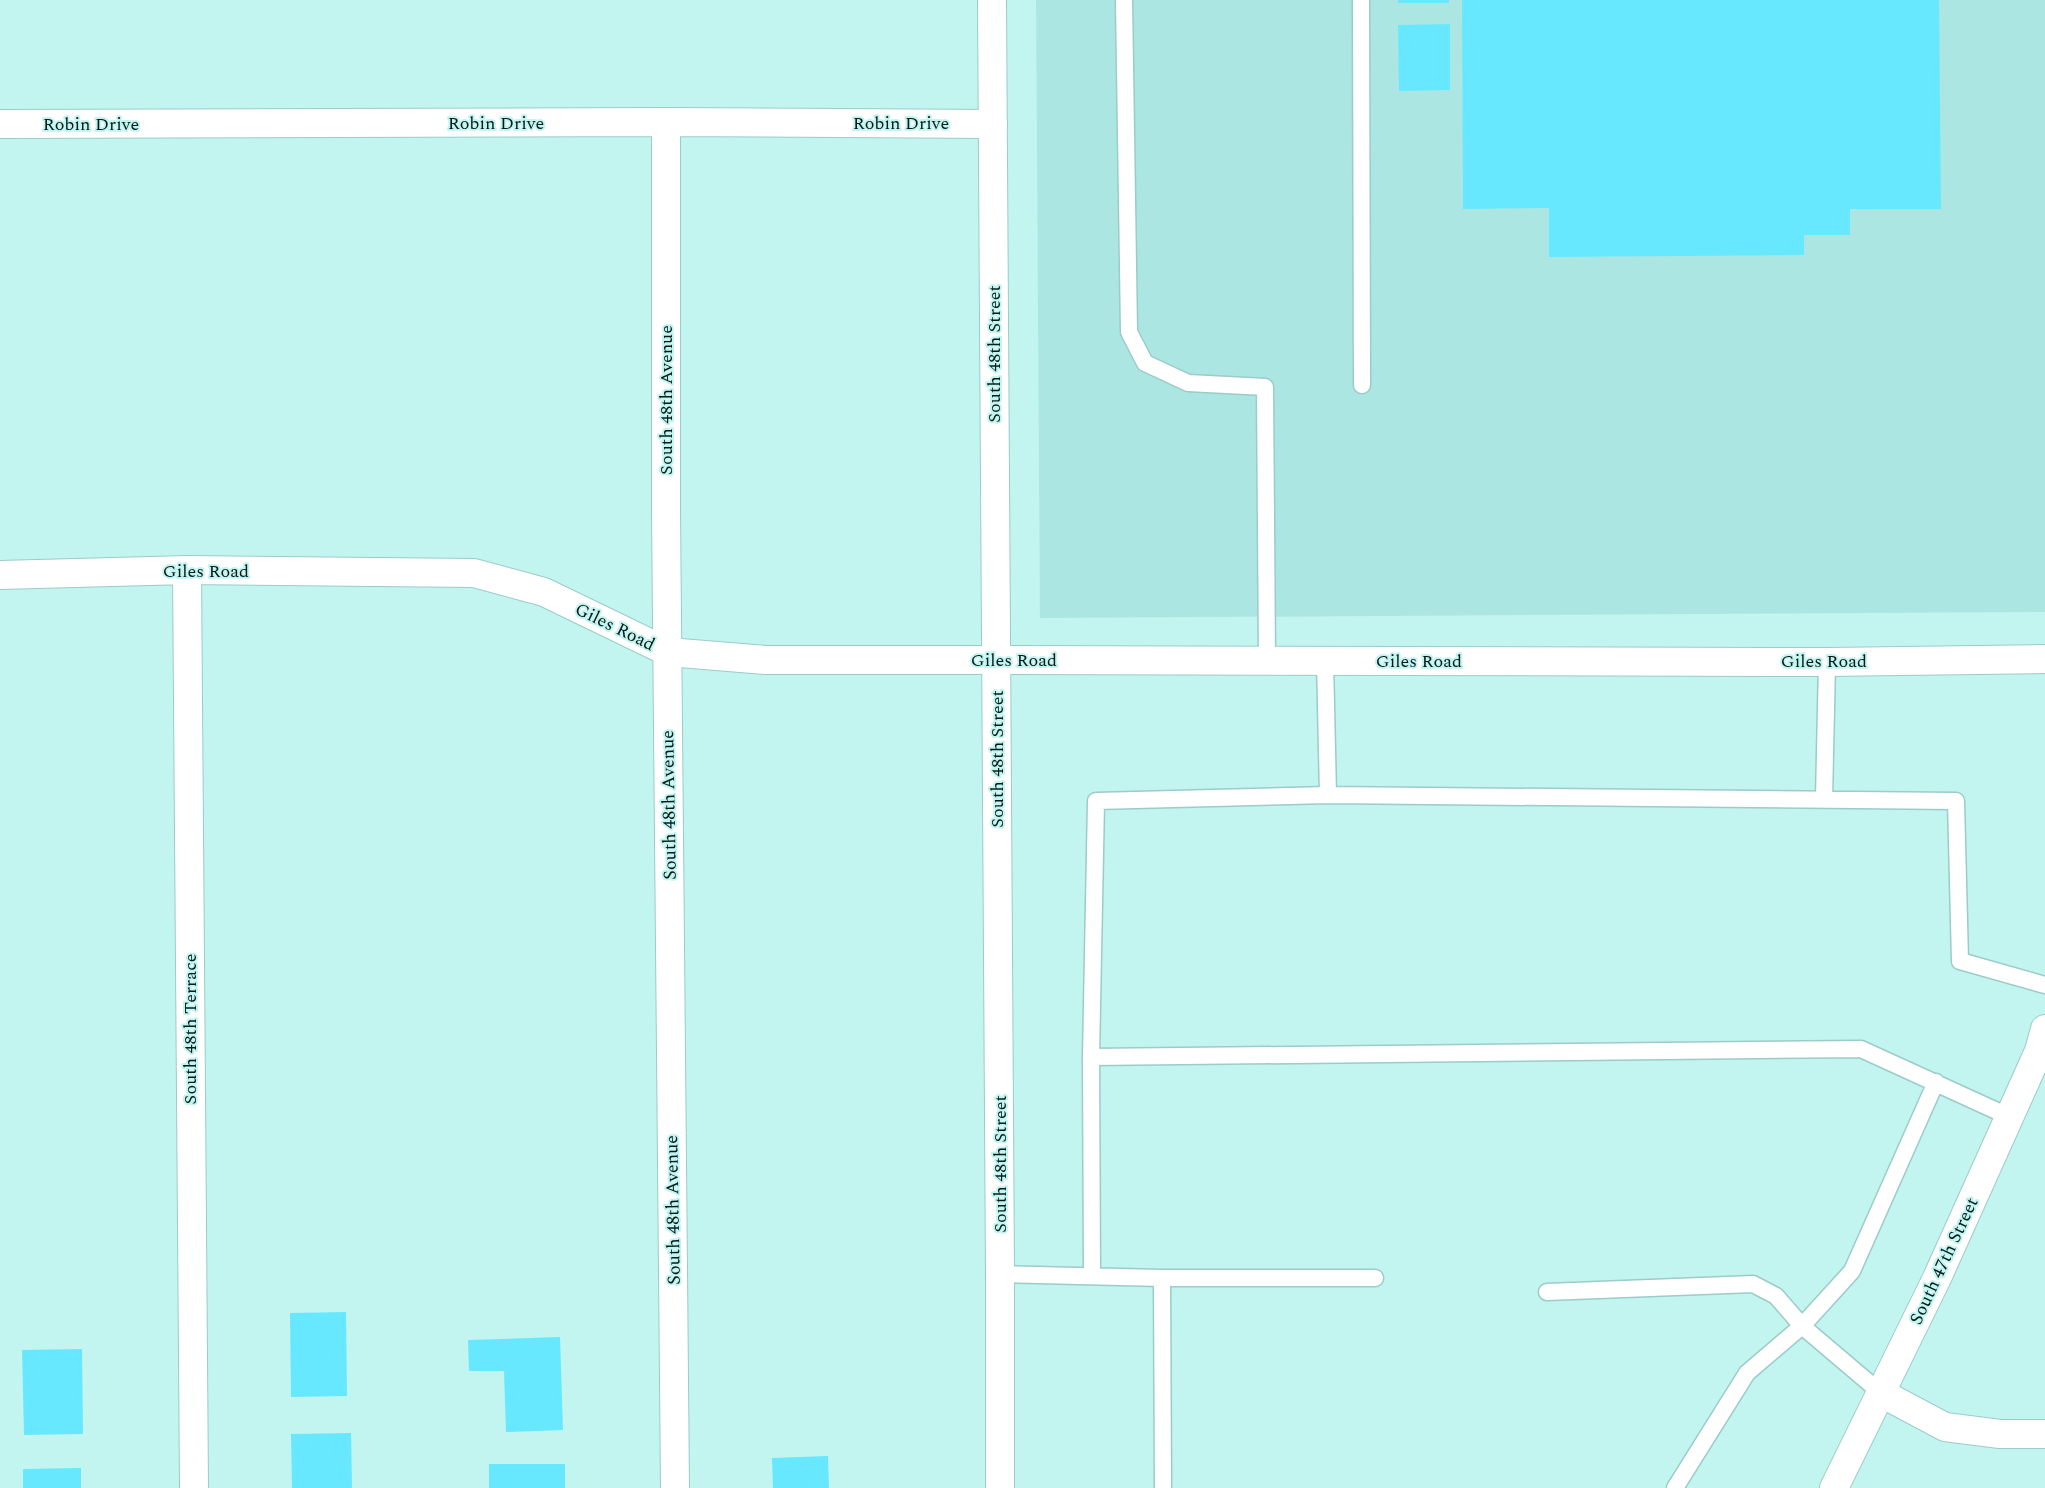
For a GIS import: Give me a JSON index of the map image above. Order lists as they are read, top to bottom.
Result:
{
  "streets": {
    "street": [
      "Robin Drive",
      "South 48th Street",
      "South 48th Avenue",
      "Giles Road",
      "South 48th Terrace",
      "South 47th Street"
    ]
  },
  "crossings": [
    ["Robin Drive", "South 48th Street"],
    ["Robin Drive", "South 48th Avenue"],
    ["South 48th Street", "Giles Road"],
    ["South 48th Avenue", "Giles Road"],
    ["Giles Road", "South 48th Terrace"]
  ]
}
